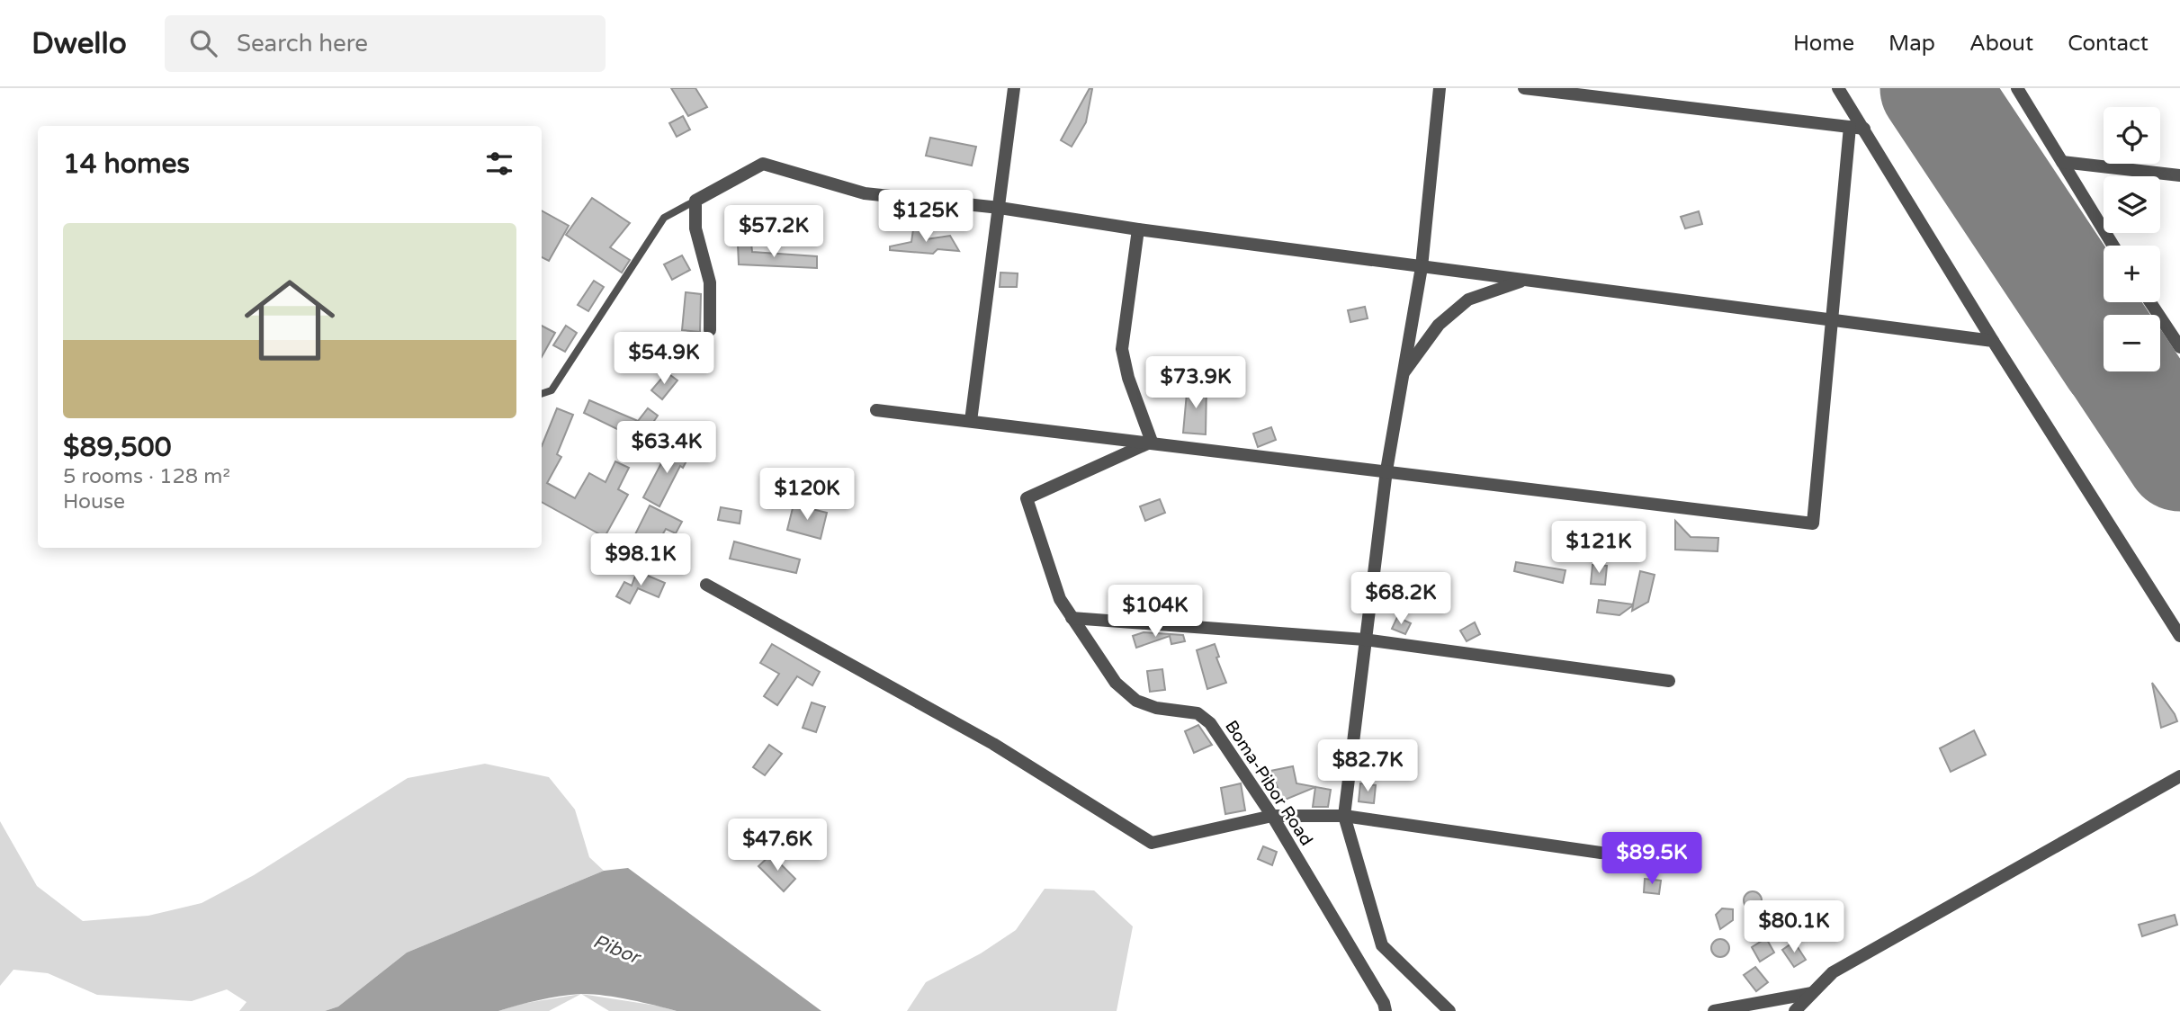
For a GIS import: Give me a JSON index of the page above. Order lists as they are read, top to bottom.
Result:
{
  "streets": {
    "street": ["Boma-Pibor Road"]
  },
  "water": ["Pibor"],
  "page": {
    "header": "Dwello",
    "search": "Search here",
    "nav": [
      "Home",
      "Map",
      "About",
      "Contact"
    ],
    "map_buttons": ["+", "−"],
    "heading": "14 homes",
    "price": [
      "$125K",
      "$57.2K",
      "$54.9K",
      "$73.9K",
      "$63.4K",
      "$120K",
      "$121K",
      "$98.1K",
      "$68.2K",
      "$104K",
      "$82.7K",
      "$47.6K",
      "$89.5K",
      "$80.1K"
    ],
    "list": [
      {
        "name": "$89,500",
        "note": "5 rooms · 128 m² · House"
      }
    ]
  }
}
